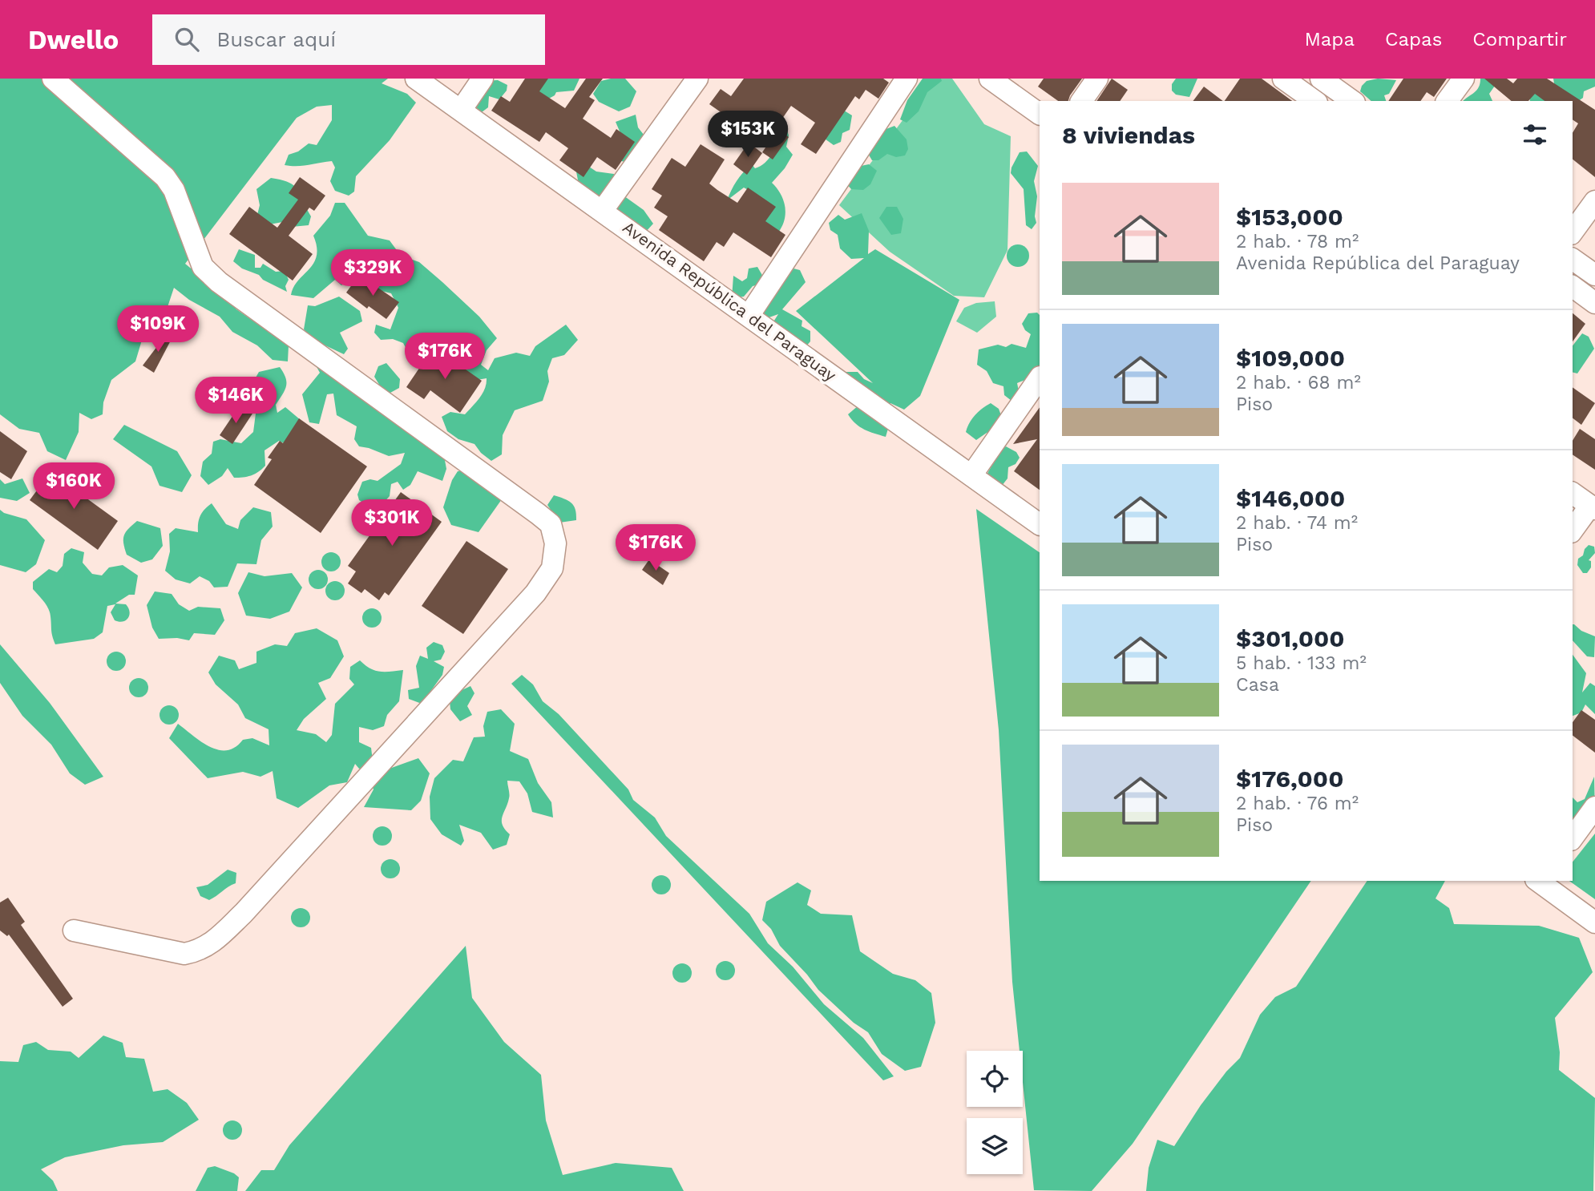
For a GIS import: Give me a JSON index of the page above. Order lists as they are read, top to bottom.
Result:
{
  "streets": {
    "street": ["Avenida República del Paraguay"]
  },
  "page": {
    "header": "Dwello",
    "search": "Buscar aquí",
    "nav": ["Mapa", "Capas", "Compartir"],
    "heading": "8 viviendas",
    "price": [
      "$153K",
      "$329K",
      "$109K",
      "$176K",
      "$146K",
      "$160K",
      "$301K",
      "$176K"
    ],
    "list": [
      {
        "name": "$153,000",
        "note": "2 hab. · 78 m² · Avenida República del Paraguay"
      },
      {
        "name": "$109,000",
        "note": "2 hab. · 68 m² · Piso"
      },
      {
        "name": "$146,000",
        "note": "2 hab. · 74 m² · Piso"
      },
      {
        "name": "$301,000",
        "note": "5 hab. · 133 m² · Casa"
      },
      {
        "name": "$176,000",
        "note": "2 hab. · 76 m² · Piso"
      }
    ]
  }
}
